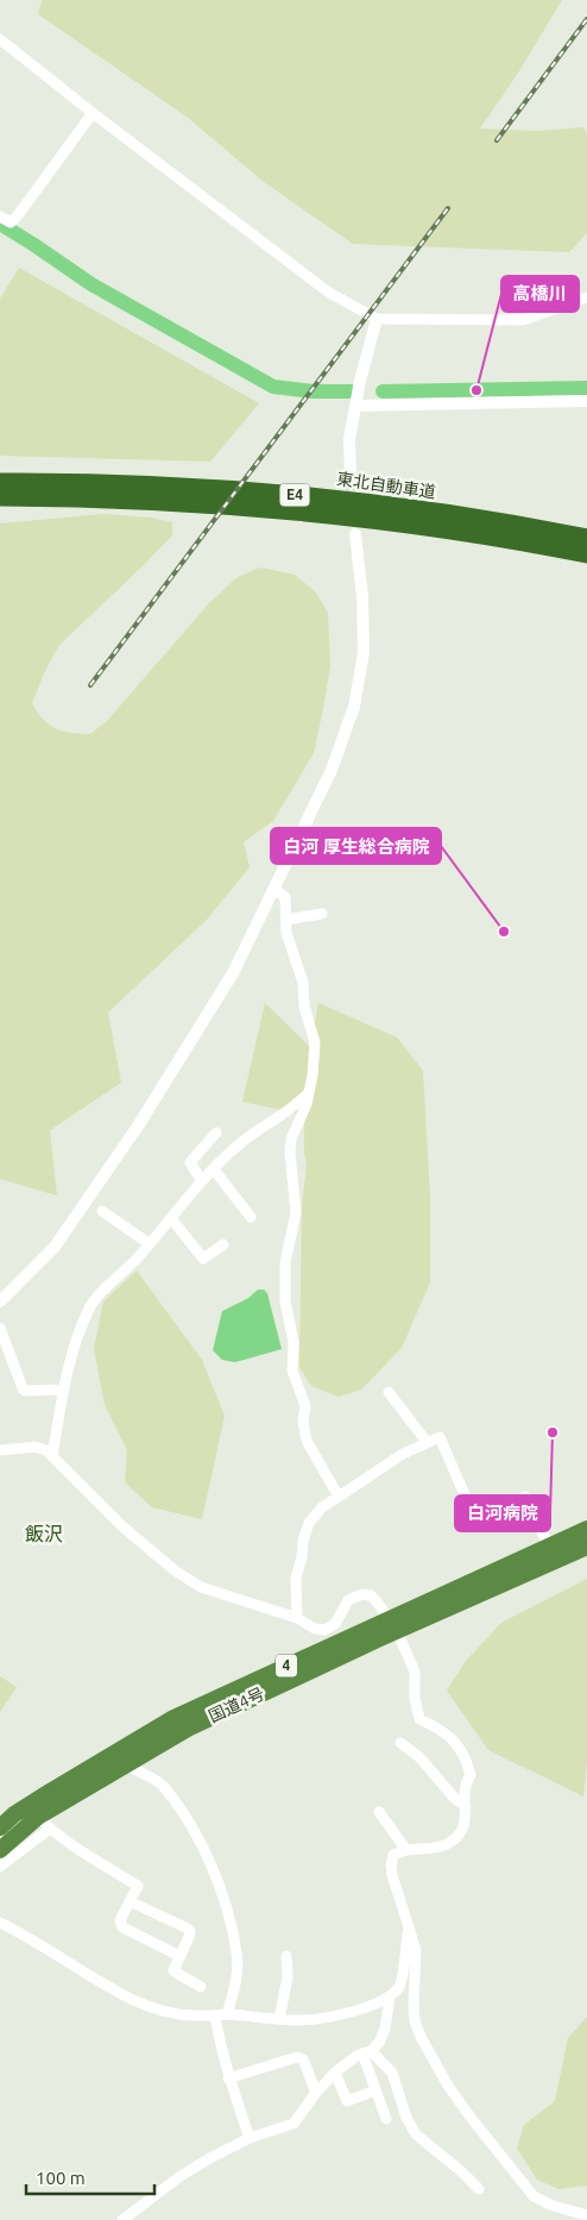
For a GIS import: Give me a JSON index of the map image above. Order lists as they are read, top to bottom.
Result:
{
  "streets": {
    "highway": [
      "東北自動車道",
      "E4",
      "4",
      "国道4号"
    ]
  },
  "districts": ["飯沢"],
  "places": ["高橋川", "白河 厚生総合病院", "白河病院"],
  "scale_bar": "100 m"
}
